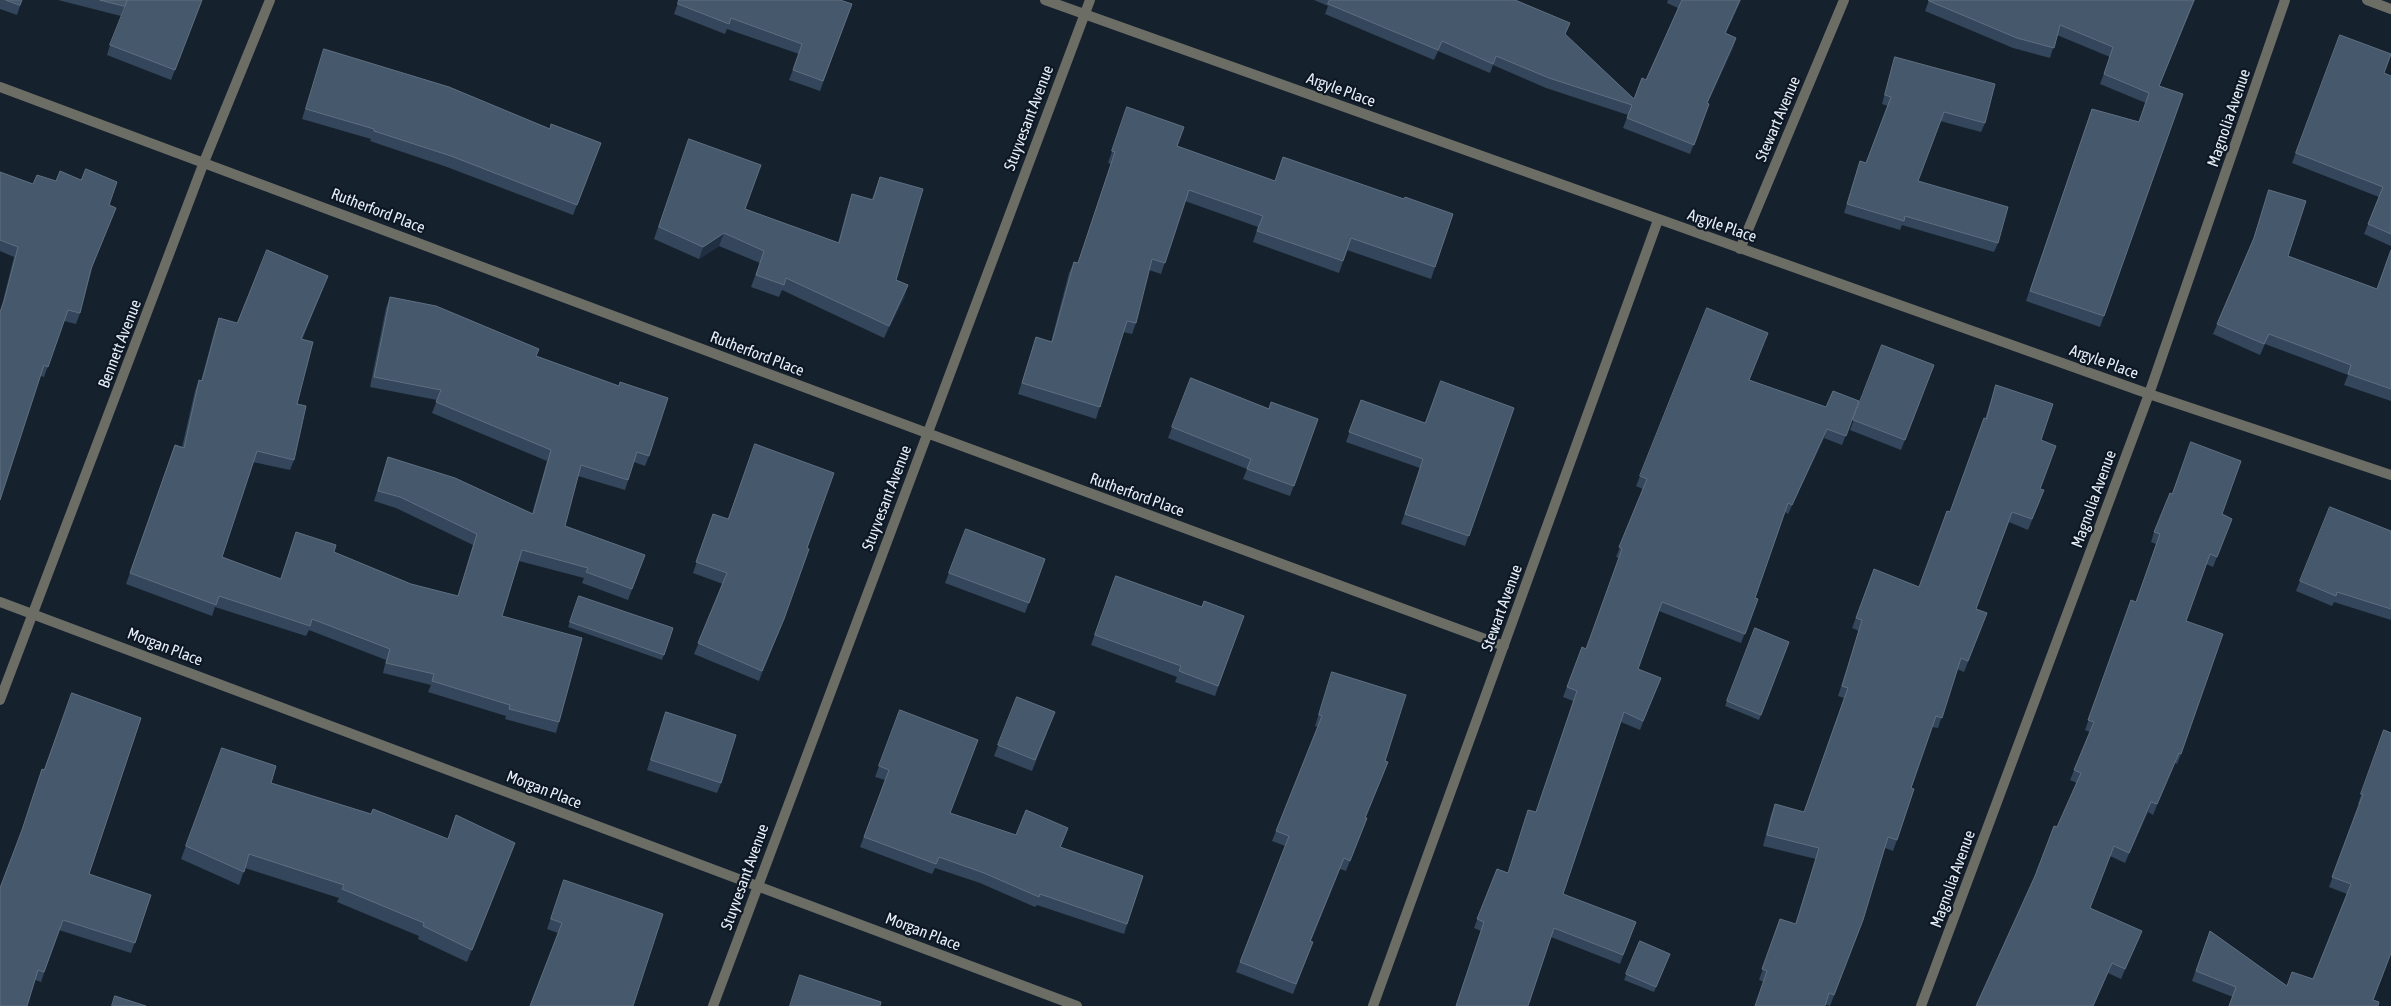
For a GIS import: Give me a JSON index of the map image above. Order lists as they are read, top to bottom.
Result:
{
  "streets": {
    "street": [
      "Argyle Place",
      "Stuyvesant Avenue",
      "Magnolia Avenue",
      "Stewart Avenue",
      "Rutherford Place",
      "Bennett Avenue",
      "Morgan Place"
    ]
  },
  "crossings": [
    ["Argyle Place", "Stuyvesant Avenue"],
    ["Argyle Place", "Magnolia Avenue"],
    ["Argyle Place", "Stewart Avenue"],
    ["Stuyvesant Avenue", "Rutherford Place"],
    ["Stuyvesant Avenue", "Morgan Place"],
    ["Stewart Avenue", "Rutherford Place"],
    ["Rutherford Place", "Bennett Avenue"],
    ["Bennett Avenue", "Morgan Place"]
  ]
}
